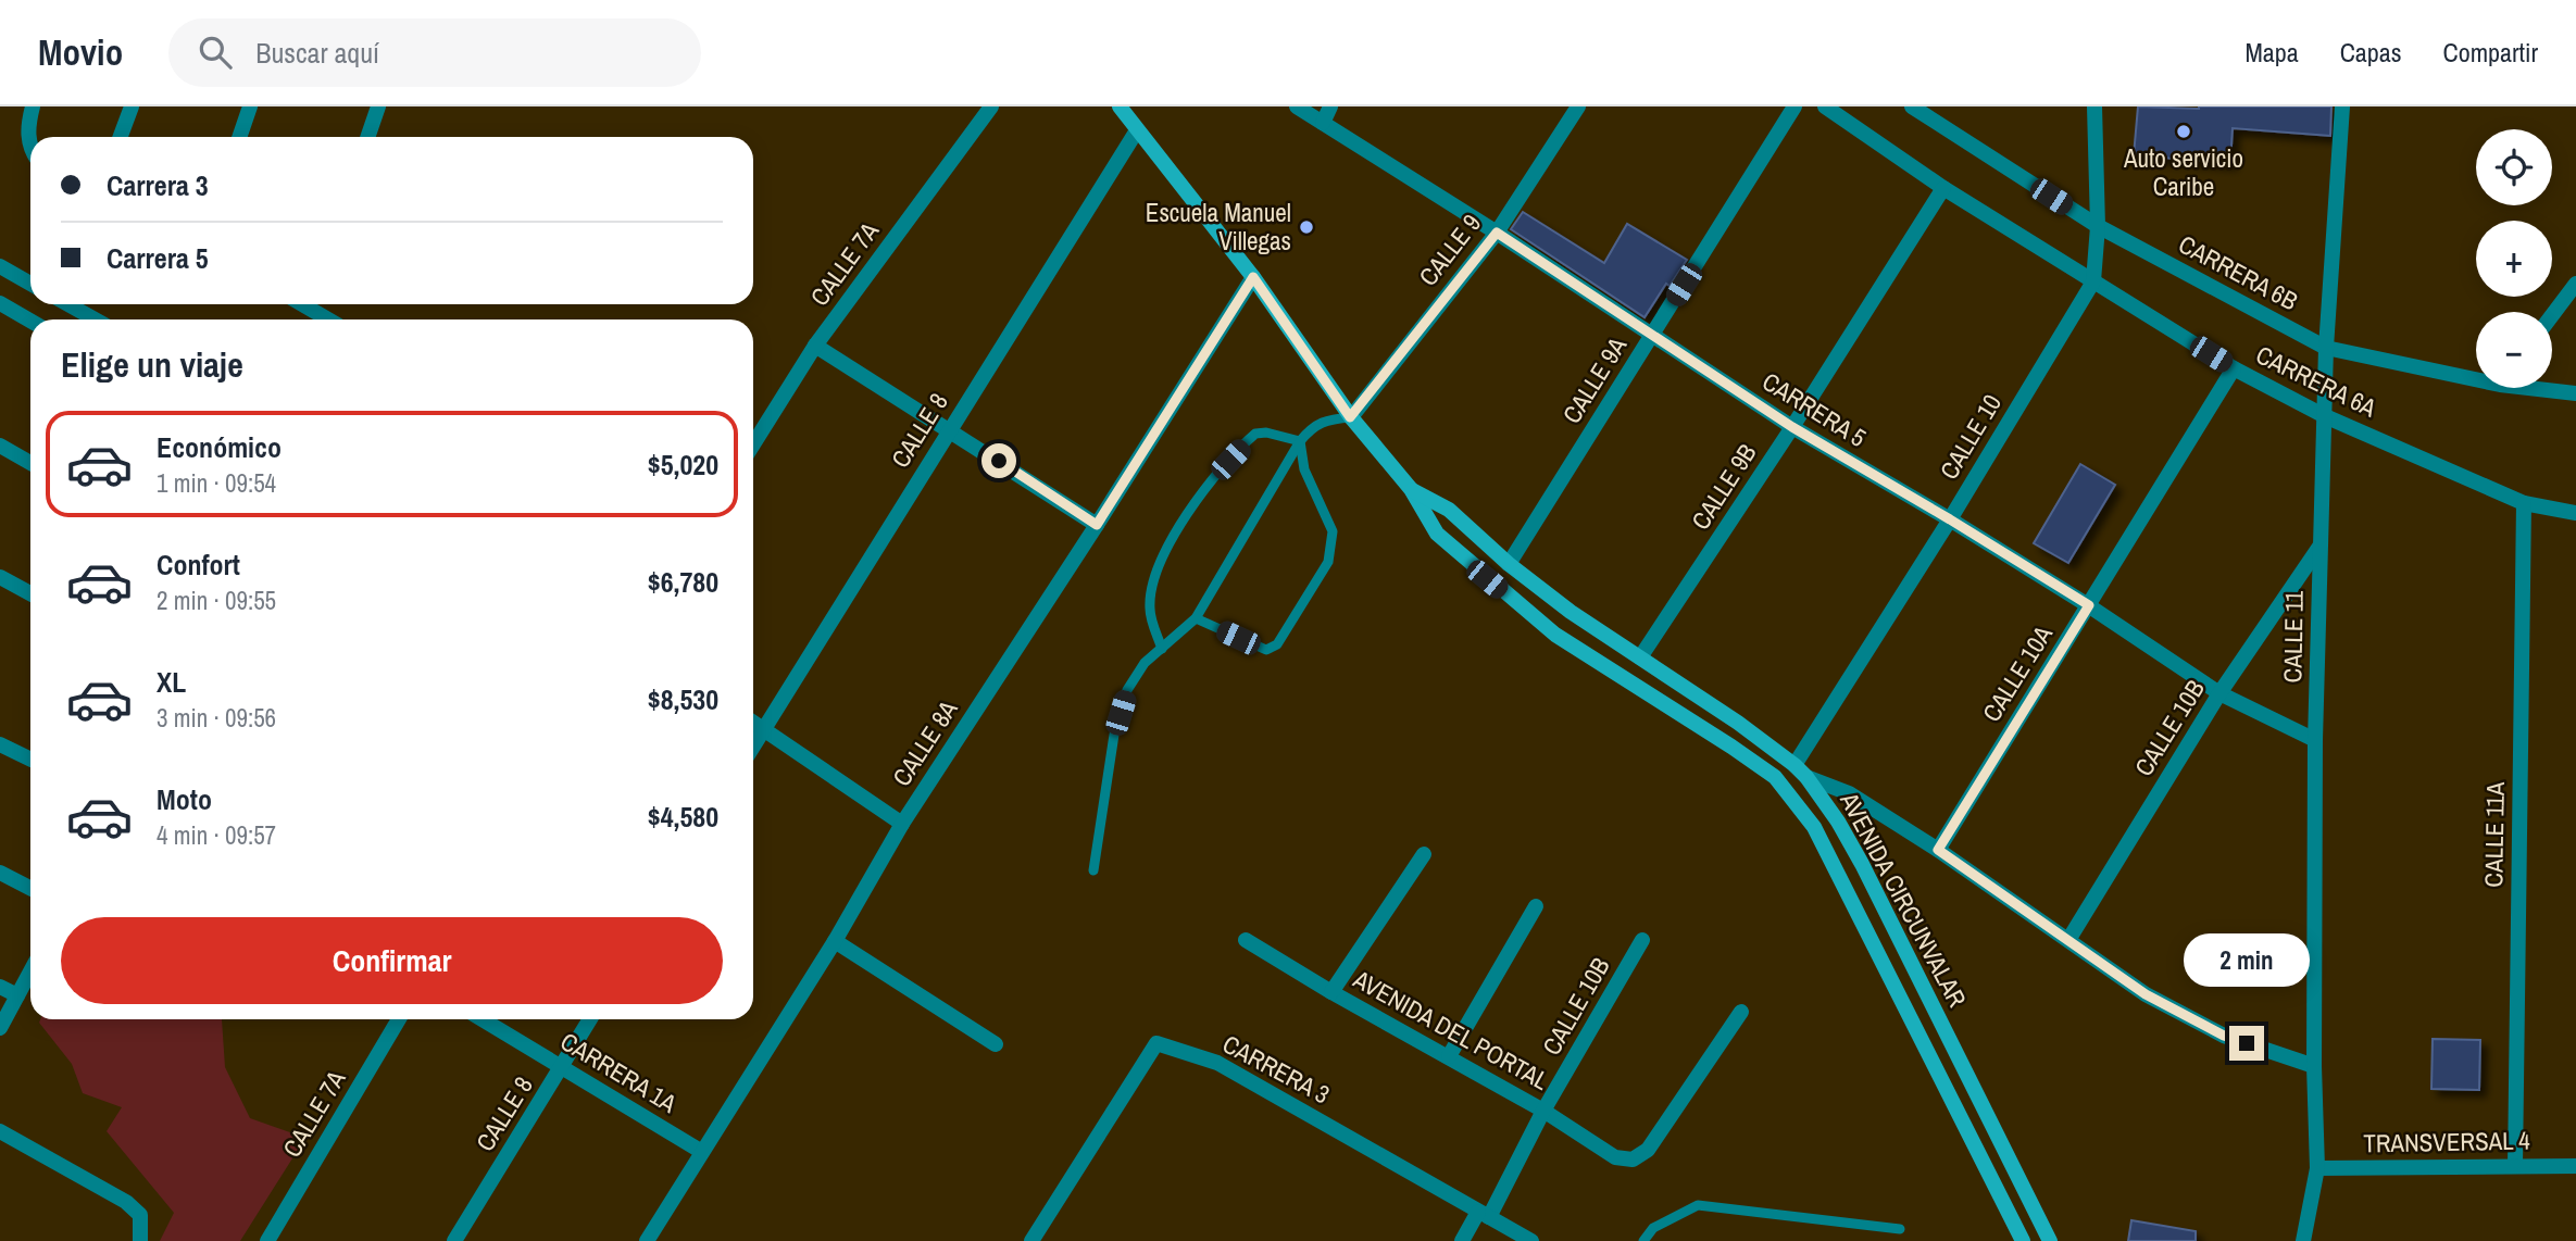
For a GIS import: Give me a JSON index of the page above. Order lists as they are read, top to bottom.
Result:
{
  "streets": {
    "main road": ["AVENIDA CIRCUNVALAR"],
    "street": [
      "CALLE 9",
      "CALLE 7A",
      "CARRERA 6B",
      "CALLE 9A",
      "CARRERA 6A",
      "CARRERA 5",
      "CALLE 8",
      "CALLE 10",
      "CALLE 9B",
      "CALLE 11",
      "CALLE 10A",
      "CALLE 10B",
      "CALLE 8A",
      "CALLE 11A",
      "AVENIDA DEL PORTAL",
      "CARRERA 3",
      "CARRERA 1A",
      "TRANSVERSAL 4"
    ]
  },
  "crossings": [
    ["CALLE 9", "CARRERA 5"],
    ["CALLE 9", "AVENIDA CIRCUNVALAR"],
    ["CARRERA 6B", "CALLE 10"],
    ["CARRERA 6B", "CALLE 11"],
    ["CALLE 9A", "CARRERA 5"],
    ["CALLE 9A", "AVENIDA CIRCUNVALAR"],
    ["CARRERA 6A", "CALLE 10"],
    ["CARRERA 6A", "CALLE 9B"],
    ["CARRERA 6A", "CALLE 11"],
    ["CARRERA 6A", "CALLE 10A"],
    ["CARRERA 6A", "CALLE 11A"],
    ["CARRERA 5", "CALLE 10"],
    ["CARRERA 5", "CALLE 9B"],
    ["CARRERA 5", "CALLE 11"],
    ["CARRERA 5", "CALLE 10A"],
    ["CARRERA 5", "CALLE 10B"],
    ["CALLE 8", "AVENIDA CIRCUNVALAR"],
    ["CALLE 8", "CARRERA 1A"],
    ["CALLE 10", "AVENIDA CIRCUNVALAR"],
    ["CALLE 9B", "AVENIDA CIRCUNVALAR"],
    ["CALLE 11", "CALLE 10B"],
    ["CALLE 11", "TRANSVERSAL 4"],
    ["CALLE 10B", "AVENIDA DEL PORTAL"],
    ["CALLE 10B", "CARRERA 3"],
    ["CALLE 8A", "AVENIDA CIRCUNVALAR"],
    ["CALLE 8A", "CARRERA 1A"],
    ["CALLE 11A", "TRANSVERSAL 4"]
  ],
  "places": ["Auto servicio Caribe", "Escuela Manuel Villegas"],
  "page": {
    "header": "Movio",
    "search": "Buscar aquí",
    "nav": ["Mapa", "Capas", "Compartir"],
    "map_buttons": ["+", "−"],
    "banner": ["Carrera 3", "Carrera 5"],
    "heading": "Elige un viaje",
    "list": [
      {
        "name": "Económico",
        "note": "1 min · 09:54",
        "value": "$5,020"
      },
      {
        "name": "Confort",
        "note": "2 min · 09:55",
        "value": "$6,780"
      },
      {
        "name": "XL",
        "note": "3 min · 09:56",
        "value": "$8,530"
      },
      {
        "name": "Moto",
        "note": "4 min · 09:57",
        "value": "$4,580"
      }
    ],
    "buttons": "Confirmar",
    "bubble": "2 min"
  }
}
